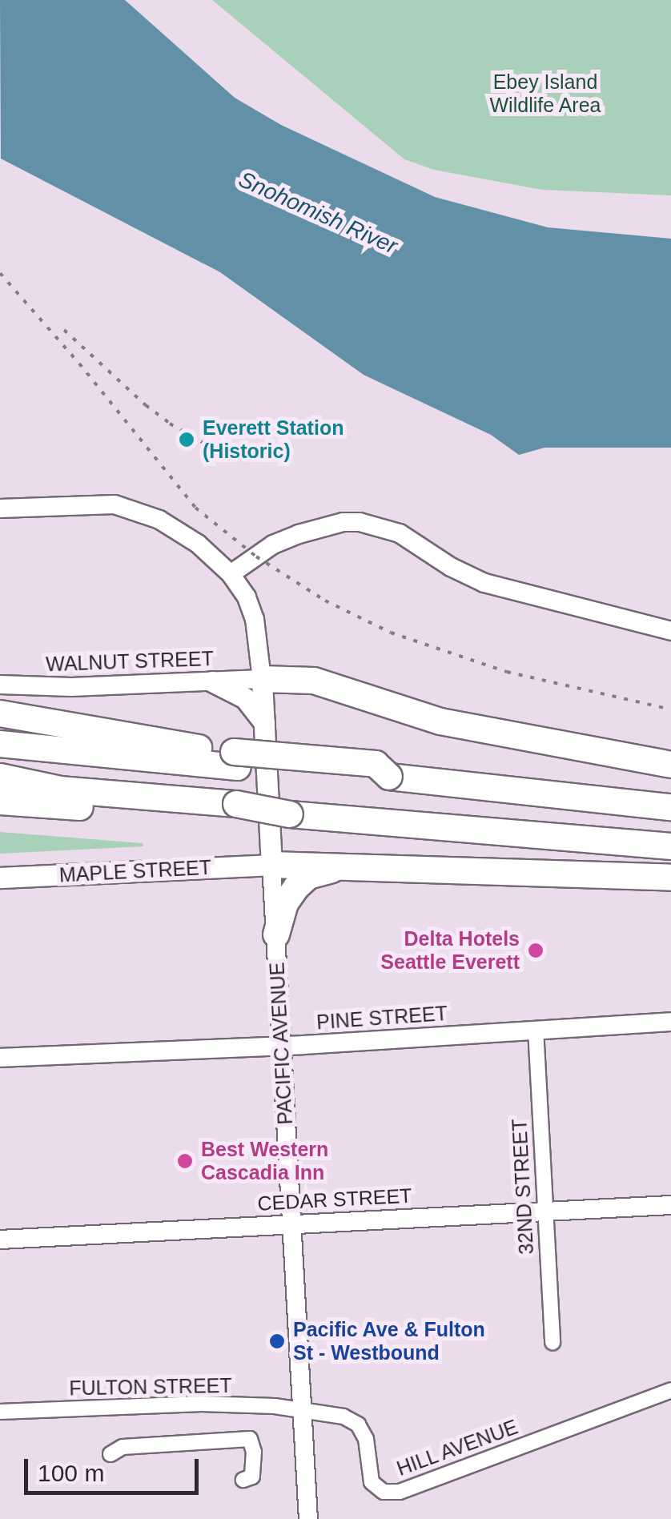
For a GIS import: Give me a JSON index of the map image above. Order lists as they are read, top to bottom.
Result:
{
  "streets": {
    "main road": ["MAPLE STREET", "PACIFIC AVENUE"],
    "street": [
      "WALNUT STREET",
      "PINE STREET",
      "32ND STREET",
      "CEDAR STREET",
      "FULTON STREET",
      "HILL AVENUE"
    ]
  },
  "crossings": [
    ["WALNUT STREET", "PACIFIC AVENUE"],
    ["MAPLE STREET", "PACIFIC AVENUE"],
    ["PINE STREET", "PACIFIC AVENUE"],
    ["PINE STREET", "32ND STREET"],
    ["PACIFIC AVENUE", "CEDAR STREET"],
    ["PACIFIC AVENUE", "FULTON STREET"],
    ["PACIFIC AVENUE", "HILL AVENUE"],
    ["32ND STREET", "CEDAR STREET"],
    ["FULTON STREET", "HILL AVENUE"]
  ],
  "water": ["Snohomish River"],
  "parks": ["Ebey Island Wildlife Area"],
  "places": [
    "Everett Station (Historic)",
    "Delta Hotels Seattle Everett",
    "Best Western Cascadia Inn",
    "Pacific Ave & Fulton St - Westbound"
  ],
  "scale_bar": "100 m"
}
